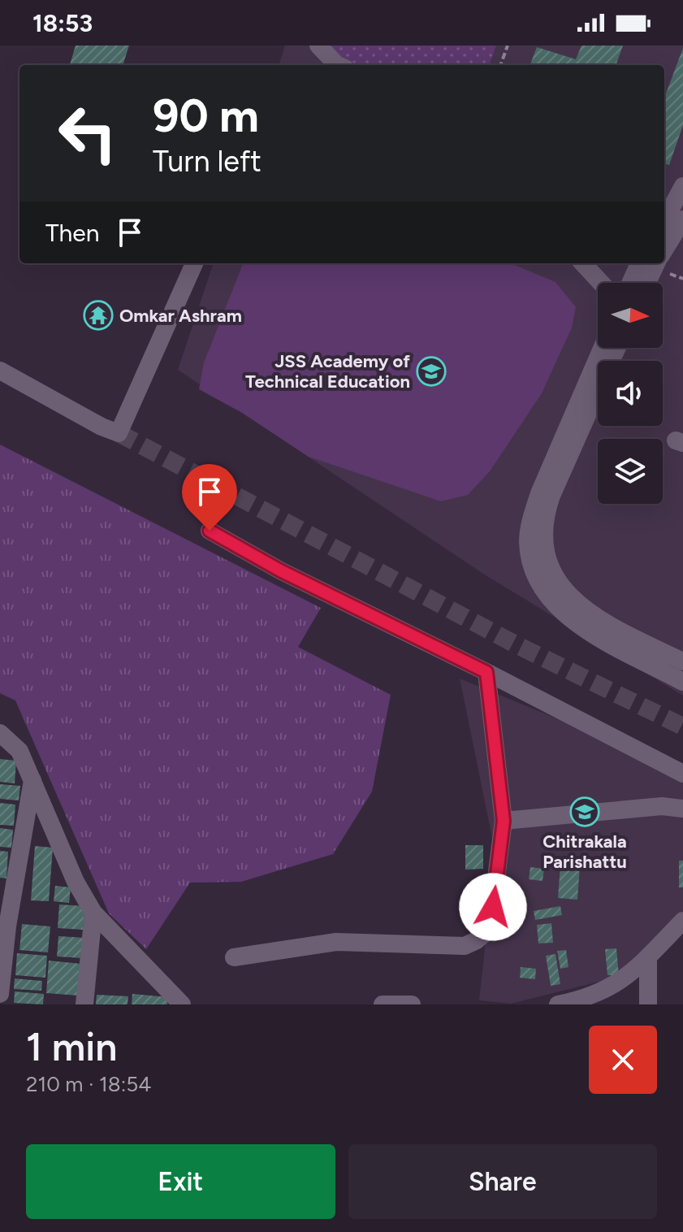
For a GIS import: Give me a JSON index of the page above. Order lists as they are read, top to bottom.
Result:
{
  "places": {
    "temple": ["Omkar Ashram"],
    "school or university": ["JSS Academy of Technical Education", "Chitrakala Parishattu"]
  },
  "north": "right",
  "page": {
    "status": "18:53",
    "turn": ["90 m", "Turn left"],
    "then": "Then",
    "heading": ["1 min", "210 m · 18:54"],
    "buttons": ["Exit", "Share"]
  }
}
